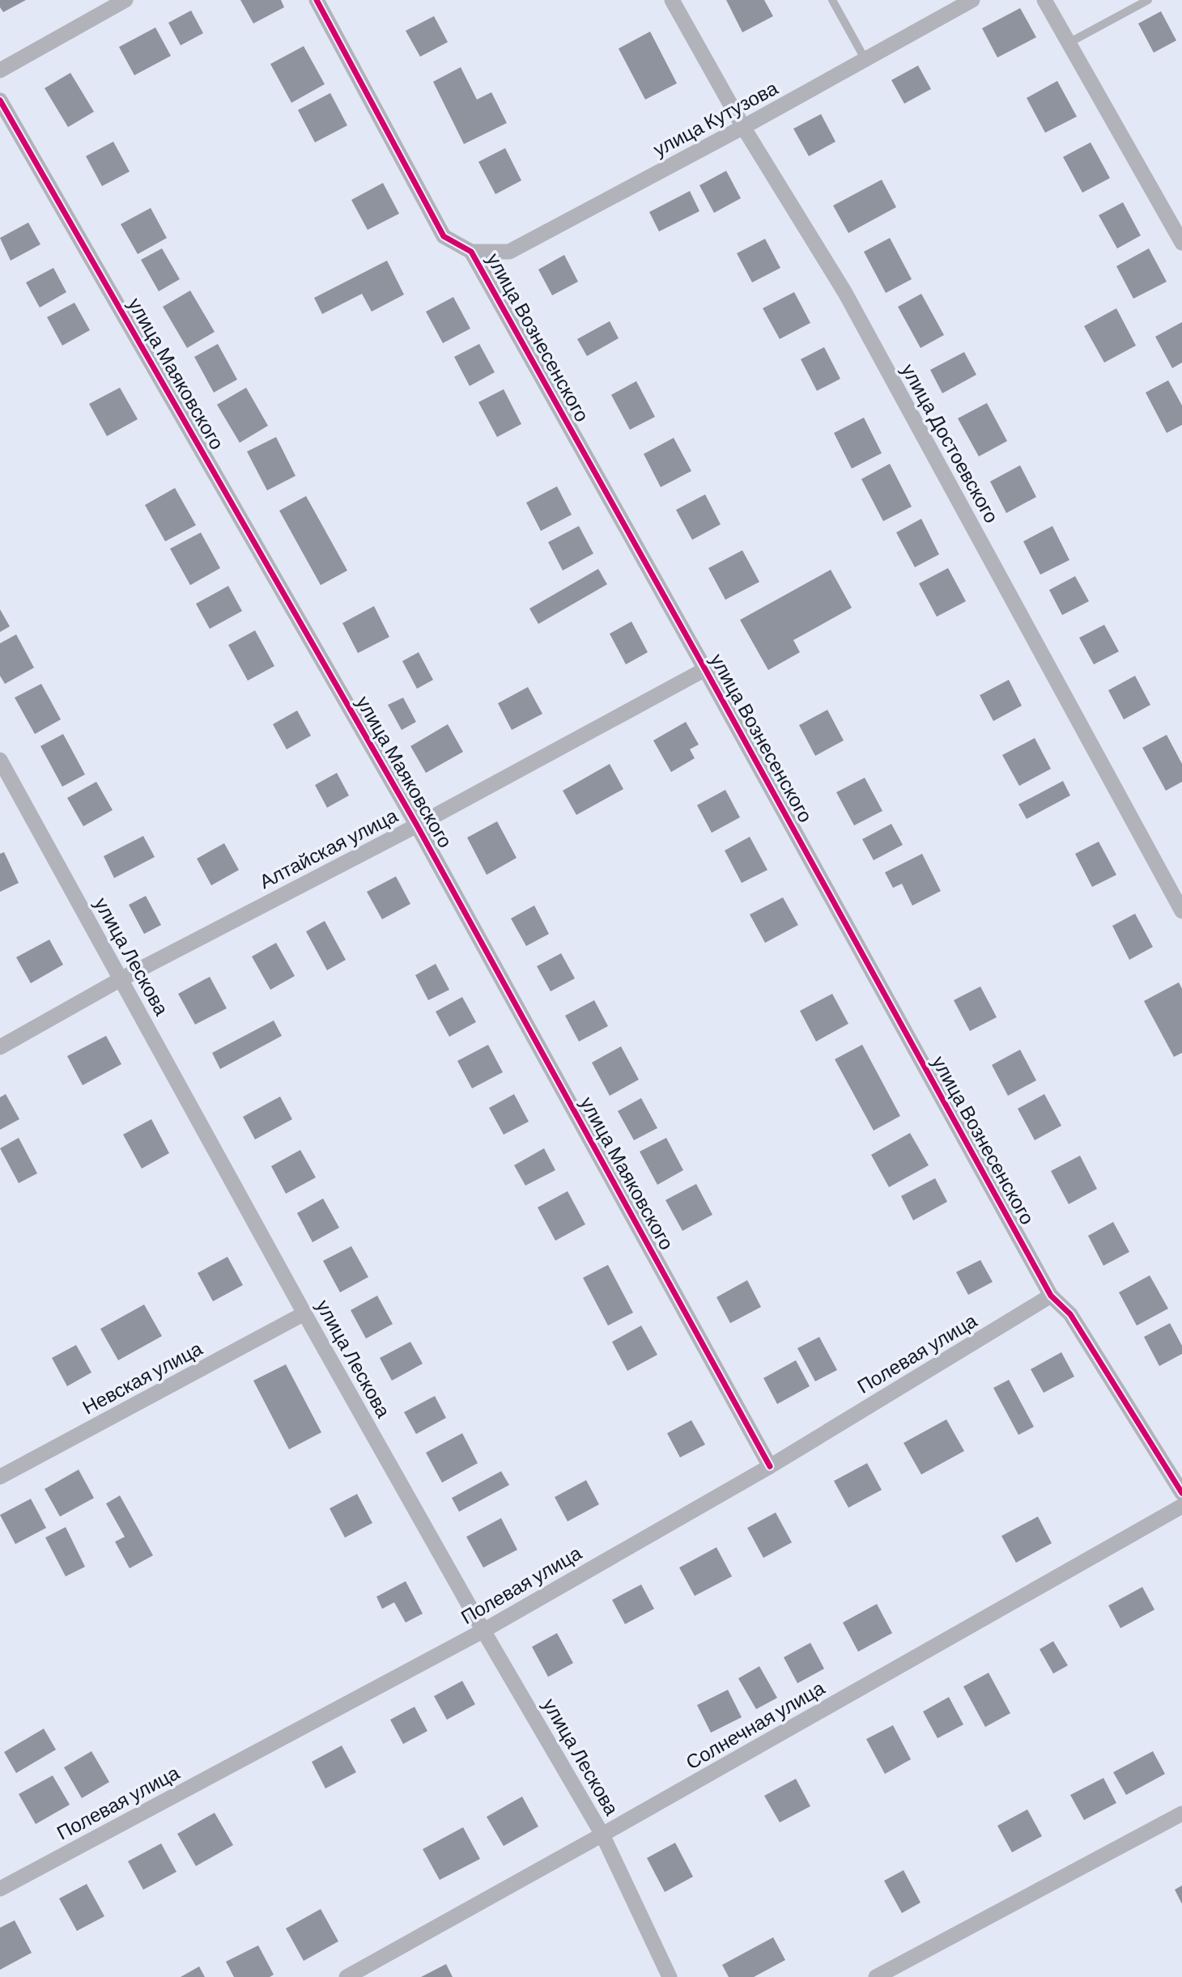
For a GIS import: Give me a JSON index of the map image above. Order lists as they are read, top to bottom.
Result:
{
  "streets": {
    "street": [
      "улица Кутузова",
      "улица Вознесенского",
      "улица Маяковского",
      "улица Достоевского",
      "Алтайская улица",
      "улица Лескова",
      "Полевая улица",
      "Невская улица",
      "Солнечная улица"
    ]
  },
  "crossings": [
    ["улица Кутузова", "улица Вознесенского"],
    ["улица Кутузова", "улица Достоевского"],
    ["улица Вознесенского", "Алтайская улица"],
    ["улица Вознесенского", "Полевая улица"],
    ["улица Маяковского", "Алтайская улица"],
    ["улица Маяковского", "Полевая улица"],
    ["Алтайская улица", "улица Лескова"],
    ["улица Лескова", "Полевая улица"],
    ["улица Лескова", "Невская улица"],
    ["улица Лескова", "Солнечная улица"]
  ]
}
